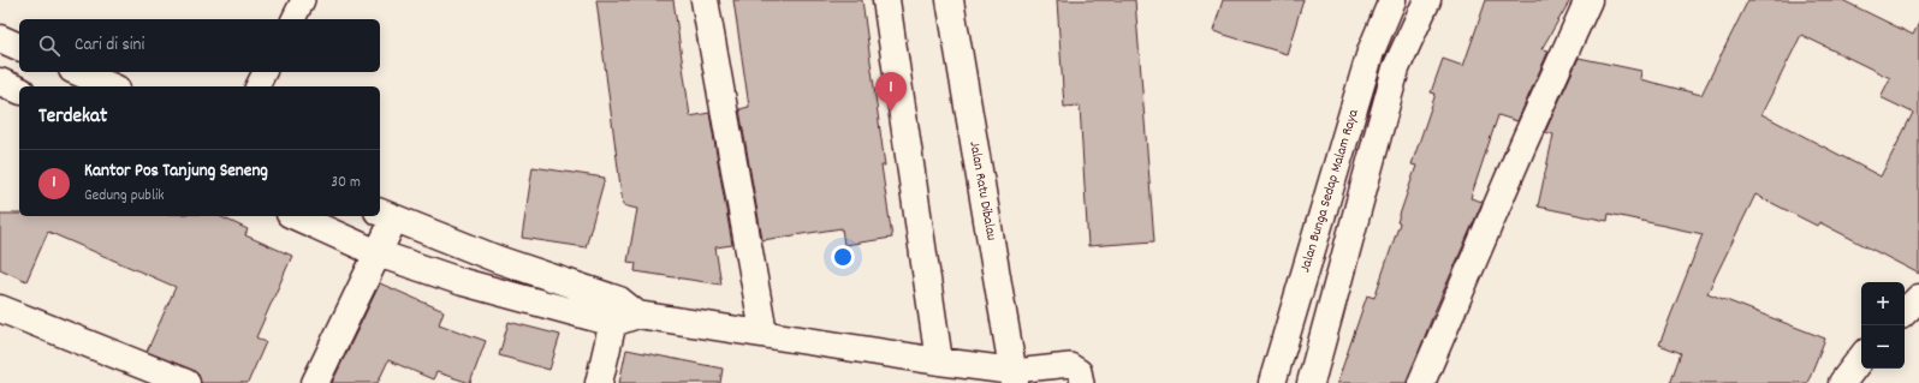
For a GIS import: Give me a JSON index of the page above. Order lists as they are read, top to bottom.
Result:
{
  "streets": {
    "street": ["Jalan Ratu Dibalau", "Jalan Bunga Sedap Malam Raya"]
  },
  "page": {
    "search": "Cari di sini",
    "pins": "1",
    "heading": "Terdekat",
    "list": [
      {
        "mark": "1",
        "name": "Kantor Pos Tanjung Seneng",
        "note": "Gedung publik",
        "value": "30 m"
      }
    ],
    "map_buttons": ["+", "−"]
  }
}
